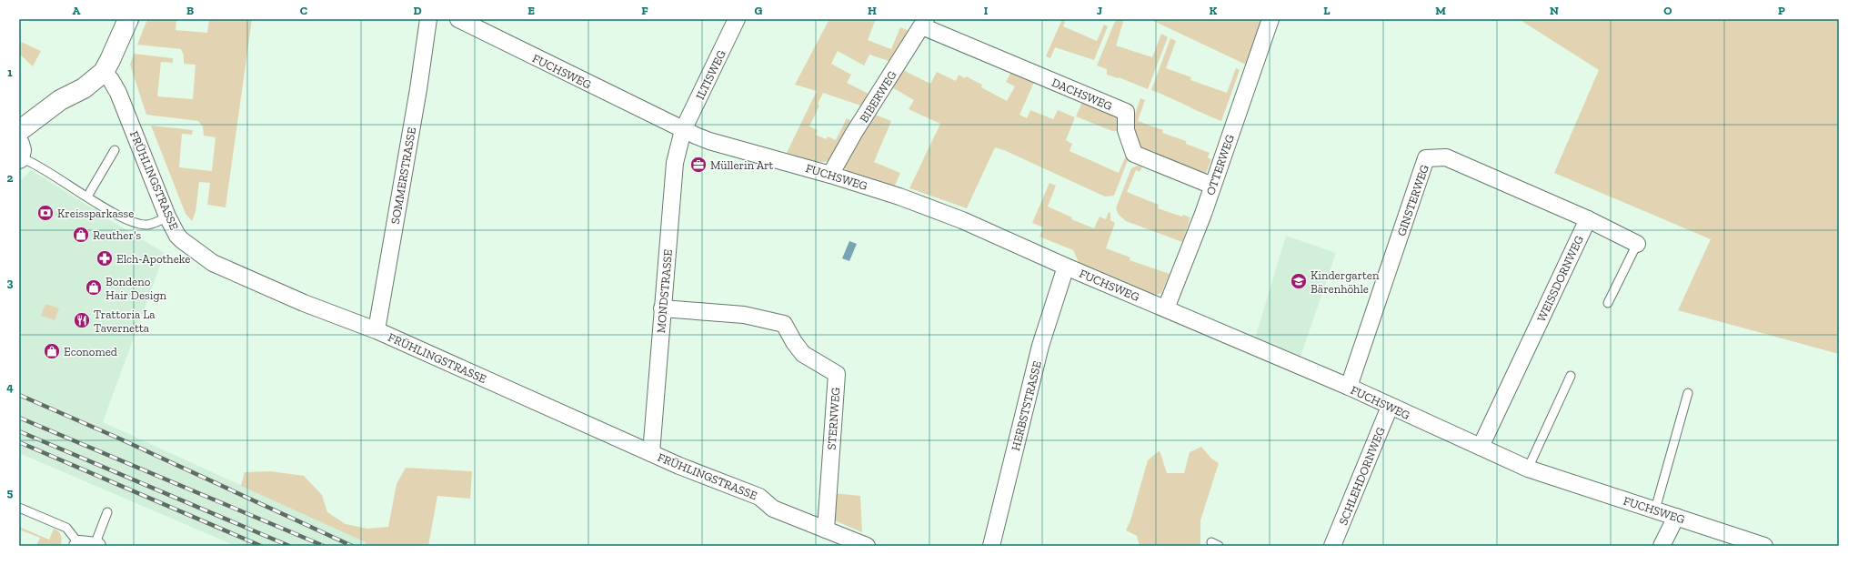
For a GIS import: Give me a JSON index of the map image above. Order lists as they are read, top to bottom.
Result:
{
  "streets": {
    "street": [
      "FUCHSWEG",
      "ILTISWEG",
      "DACHSWEG",
      "BIBERWEG",
      "OTTERWEG",
      "SOMMERSTRASSE",
      "FRÜHLINGSTRASSE",
      "GINSTERWEG",
      "WEISSDORNWEG",
      "MONDSTRASSE",
      "HERBSTSTRASSE",
      "STERNWEG",
      "SCHLEHDORNWEG"
    ]
  },
  "crossings": [
    ["FUCHSWEG", "ILTISWEG"],
    ["FUCHSWEG", "BIBERWEG"],
    ["FUCHSWEG", "OTTERWEG"],
    ["FUCHSWEG", "GINSTERWEG"],
    ["FUCHSWEG", "WEISSDORNWEG"],
    ["FUCHSWEG", "MONDSTRASSE"],
    ["FUCHSWEG", "HERBSTSTRASSE"],
    ["FUCHSWEG", "SCHLEHDORNWEG"],
    ["ILTISWEG", "MONDSTRASSE"],
    ["DACHSWEG", "BIBERWEG"],
    ["DACHSWEG", "OTTERWEG"],
    ["SOMMERSTRASSE", "FRÜHLINGSTRASSE"],
    ["FRÜHLINGSTRASSE", "MONDSTRASSE"],
    ["FRÜHLINGSTRASSE", "STERNWEG"],
    ["GINSTERWEG", "WEISSDORNWEG"],
    ["MONDSTRASSE", "STERNWEG"]
  ],
  "places": {
    "office": ["Müllerin Art"],
    "bank": ["Kreissparkasse"],
    "shop": ["Reuther's", "Bondeno Hair Design", "Economed"],
    "pharmacy": ["Elch-Apotheke"],
    "school or university": ["Kindergarten Bärenhöhle"],
    "restaurant": ["Trattoria La Tavernetta"]
  },
  "grid": {
    "columns": [
      "A",
      "B",
      "C",
      "D",
      "E",
      "F",
      "G",
      "H",
      "I",
      "J",
      "K",
      "L",
      "M",
      "N",
      "O",
      "P"
    ],
    "rows": [
      "1",
      "2",
      "3",
      "4",
      "5"
    ]
  }
}
